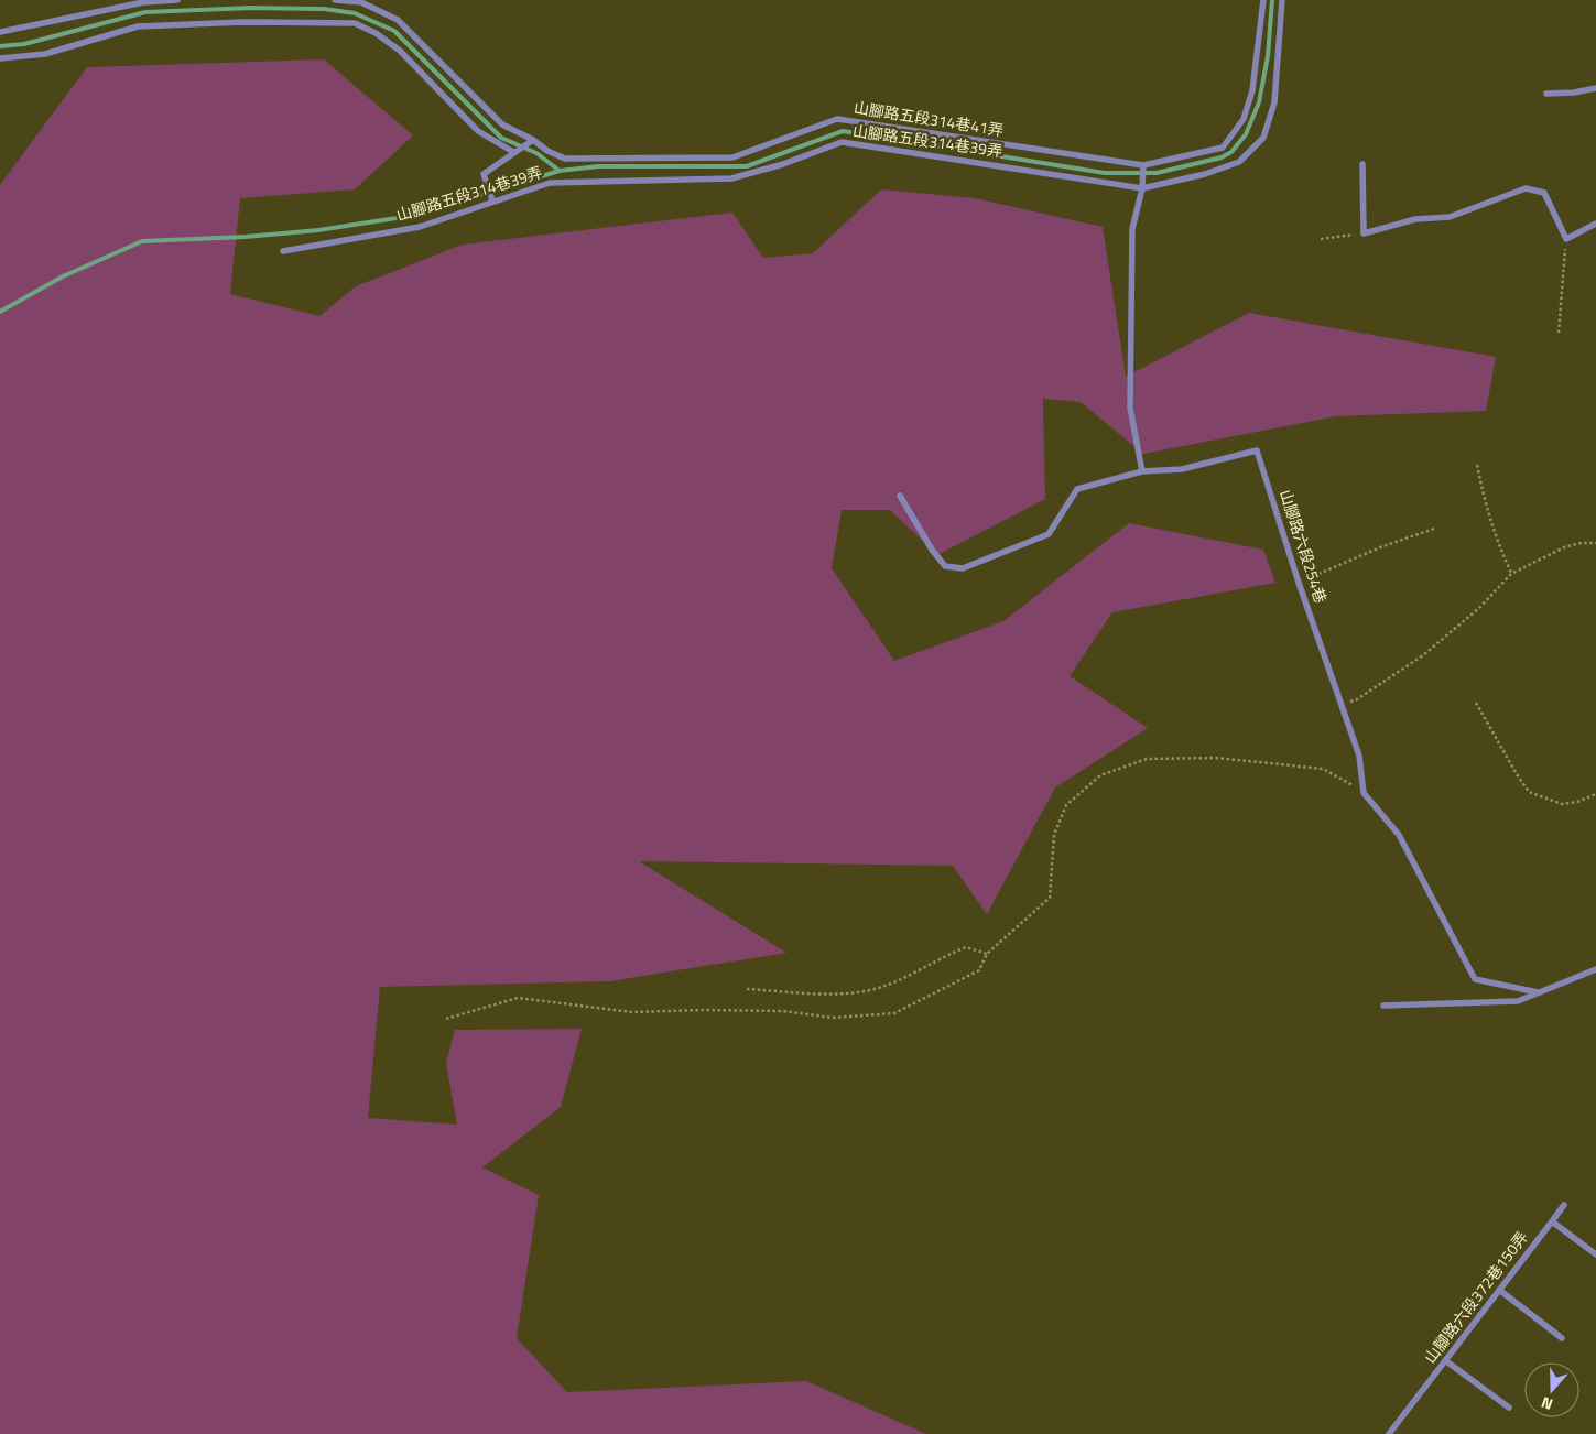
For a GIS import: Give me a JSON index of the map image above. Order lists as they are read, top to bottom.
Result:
{
  "streets": {
    "lane": [
      "山腳路五段314巷41弄",
      "山腳路五段314巷39弄",
      "山腳路六段254巷",
      "山腳路六段372巷150弄"
    ]
  },
  "north": "bottom"
}
